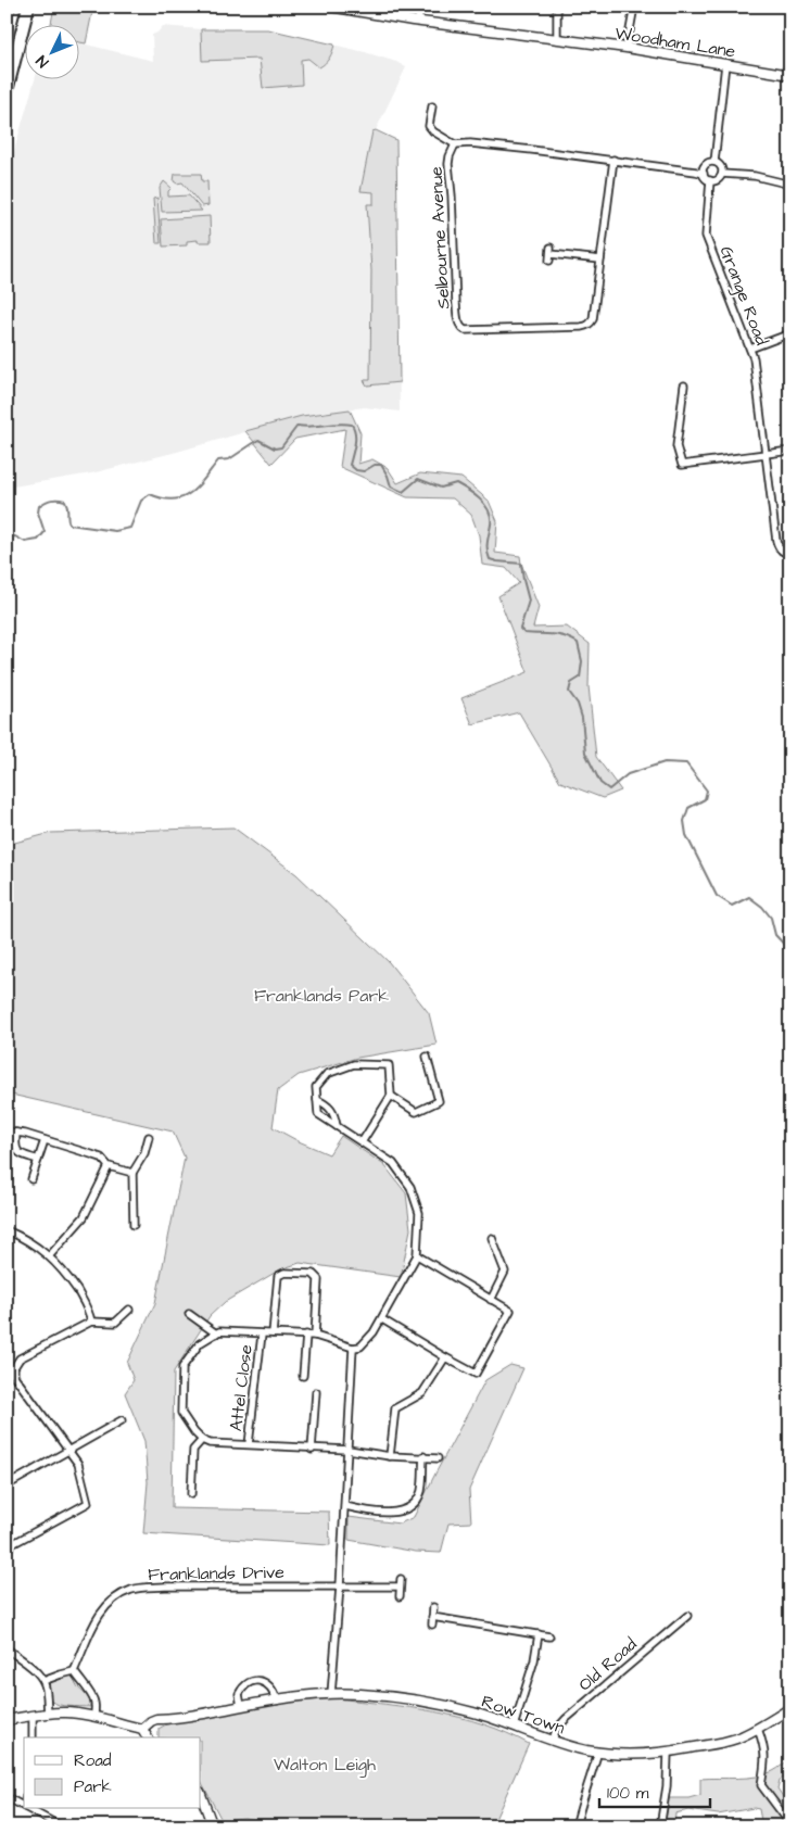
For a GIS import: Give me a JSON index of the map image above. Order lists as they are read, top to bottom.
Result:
{
  "streets": {
    "street": [
      "Woodham Lane",
      "Selbourne Avenue",
      "Grange Road",
      "Attel Close",
      "Franklands Drive",
      "Old Road",
      "Row Town"
    ]
  },
  "crossings": [
    ["Selbourne Avenue", "Grange Road"],
    ["Old Road", "Row Town"]
  ],
  "parks": ["Franklands Park", "Walton Leigh"],
  "legend": ["Road", "Park"],
  "scale_bar": "100 m",
  "north": "bottom left"
}
